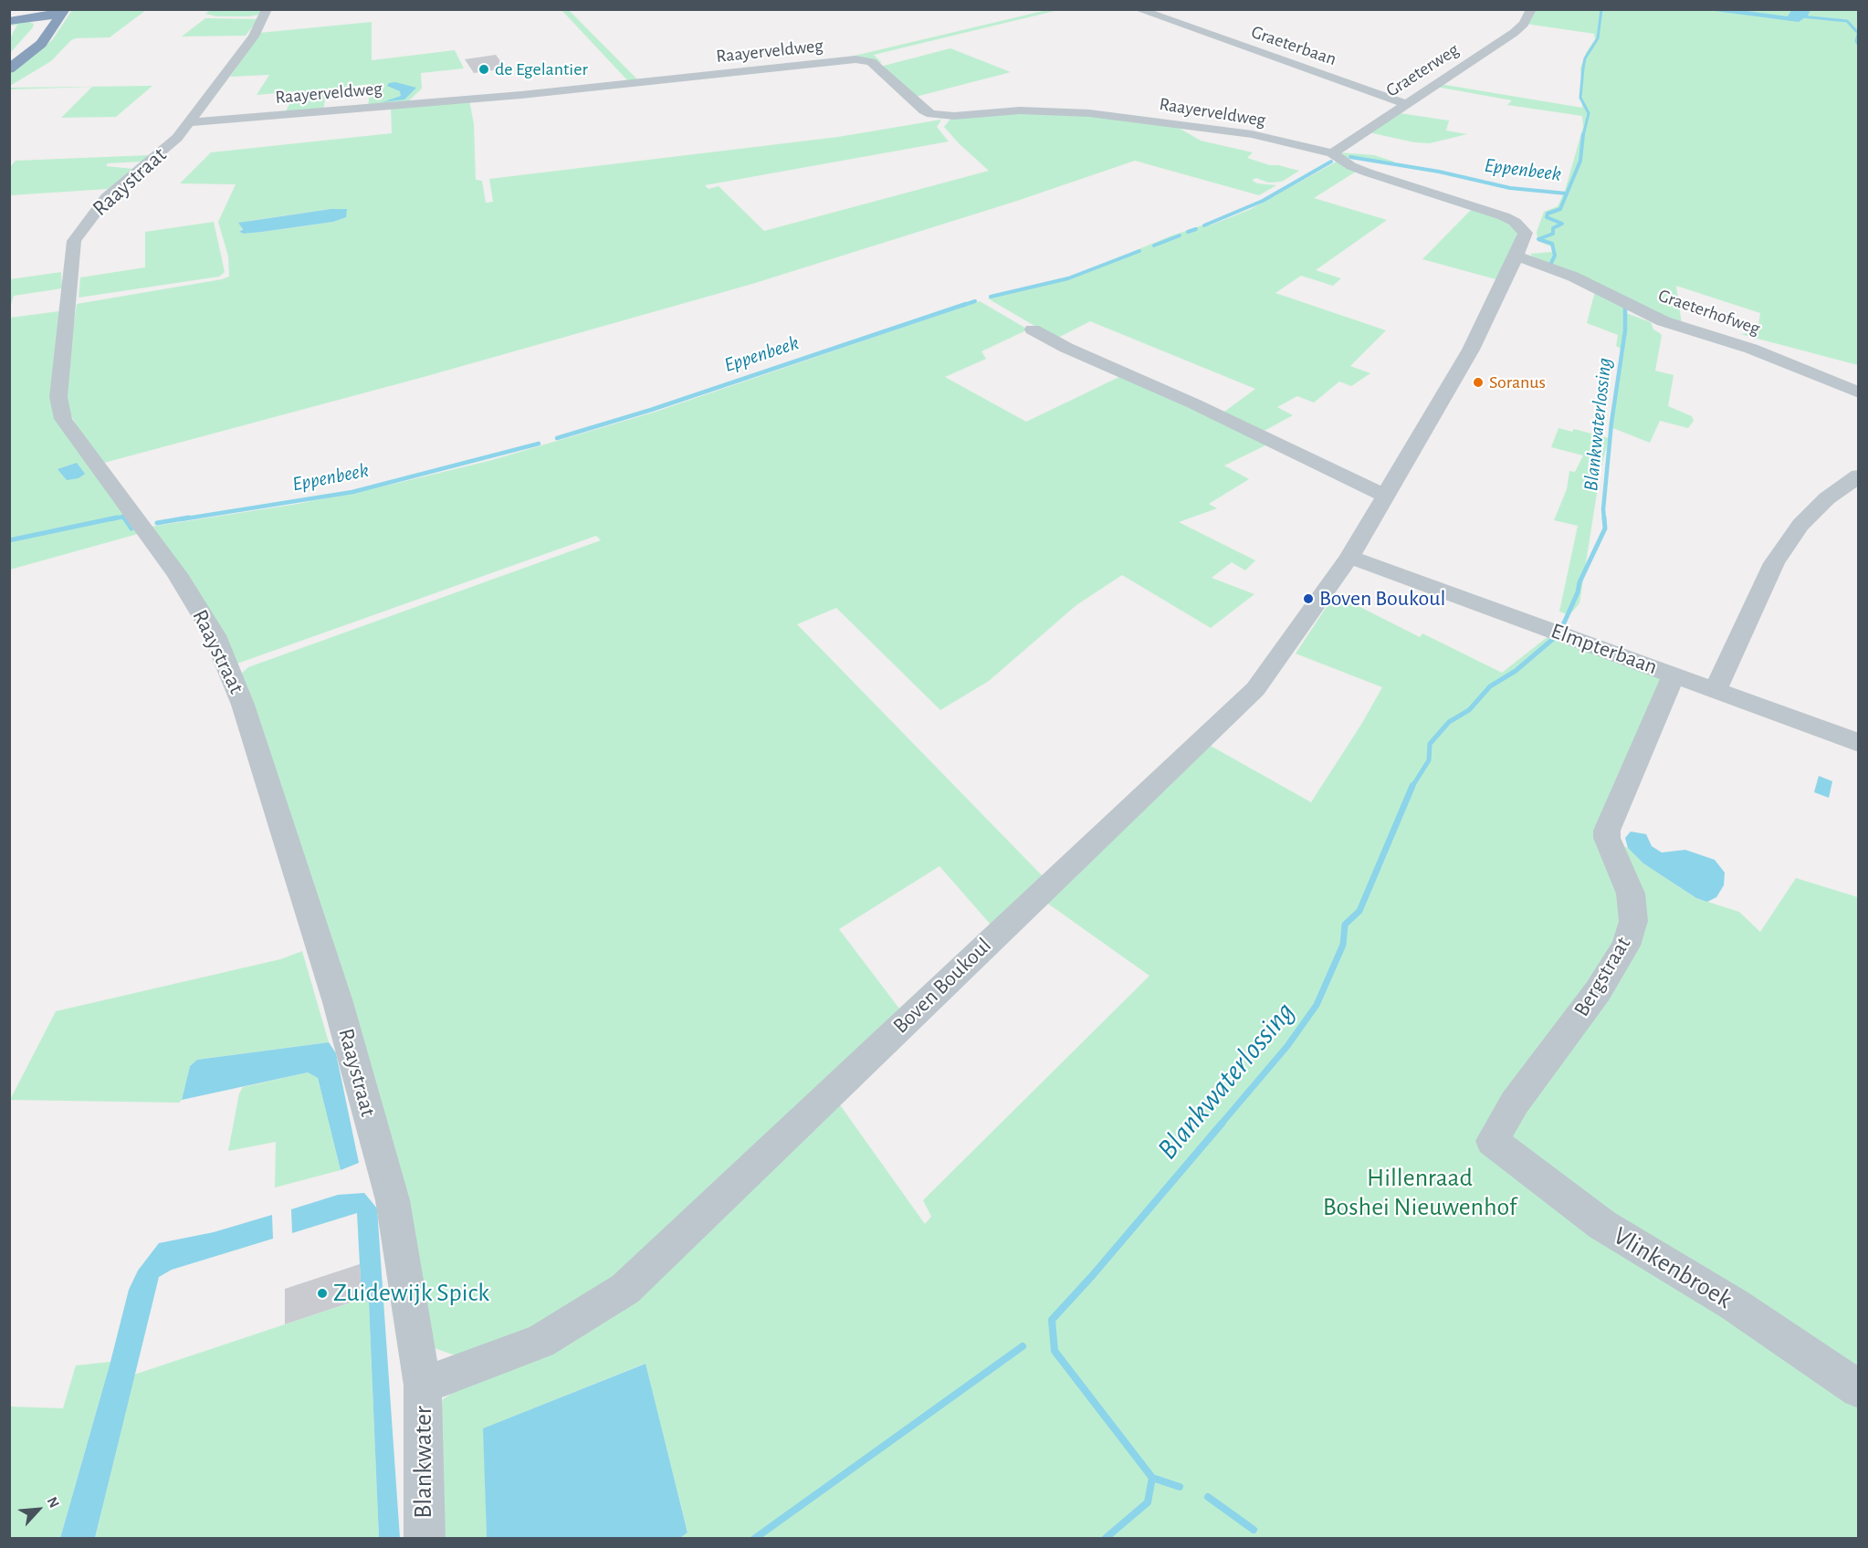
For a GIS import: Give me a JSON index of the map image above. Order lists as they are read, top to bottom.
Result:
{
  "streets": {
    "street": [
      "Graeterbaan",
      "Raayerveldweg",
      "Graeterweg",
      "Raaystraat",
      "Graeterhofweg",
      "Elmpterbaan",
      "Bergstraat",
      "Boven Boukoul",
      "Vlinkenbroek",
      "Blankwater"
    ]
  },
  "crossings": [
    ["Graeterbaan", "Graeterweg"],
    ["Raayerveldweg", "Graeterweg"],
    ["Raayerveldweg", "Raaystraat"],
    ["Raayerveldweg", "Boven Boukoul"],
    ["Graeterweg", "Boven Boukoul"],
    ["Raaystraat", "Boven Boukoul"],
    ["Raaystraat", "Blankwater"],
    ["Graeterhofweg", "Boven Boukoul"],
    ["Elmpterbaan", "Bergstraat"],
    ["Elmpterbaan", "Boven Boukoul"],
    ["Bergstraat", "Vlinkenbroek"],
    ["Boven Boukoul", "Blankwater"]
  ],
  "water": ["Eppenbeek", "Blankwaterlossing"],
  "parks": ["Hillenraad Boshei Nieuwenhof"],
  "places": [
    "de Egelantier",
    "Soranus",
    "Boven Boukoul",
    "Zuidewijk Spick"
  ],
  "north": "top right"
}
